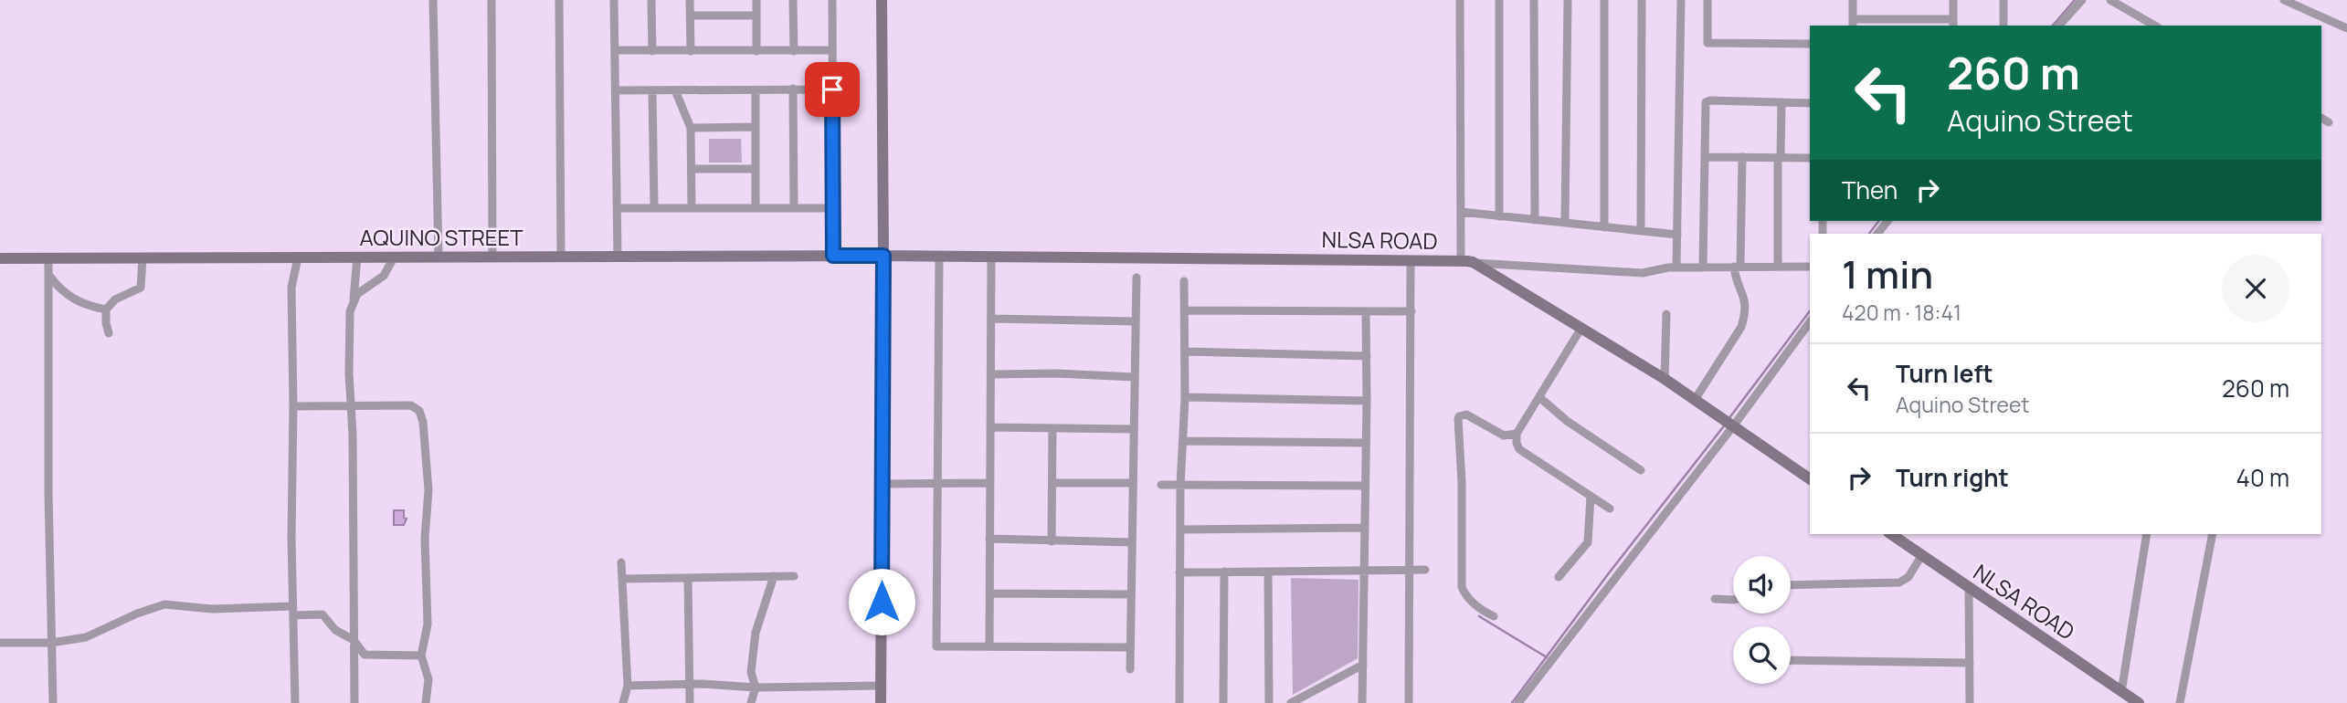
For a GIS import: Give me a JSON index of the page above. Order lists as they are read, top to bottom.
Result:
{
  "streets": {
    "main road": ["AQUINO STREET", "NLSA ROAD"]
  },
  "crossings": [
    ["AQUINO STREET", "NLSA ROAD"]
  ],
  "page": {
    "turn": ["260 m", "Aquino Street"],
    "then": "Then",
    "heading": ["1 min", "420 m · 18:41"],
    "list": [
      {
        "name": "Turn left",
        "note": "Aquino Street",
        "value": "260 m"
      },
      {
        "name": "Turn right",
        "value": "40 m"
      }
    ]
  }
}
